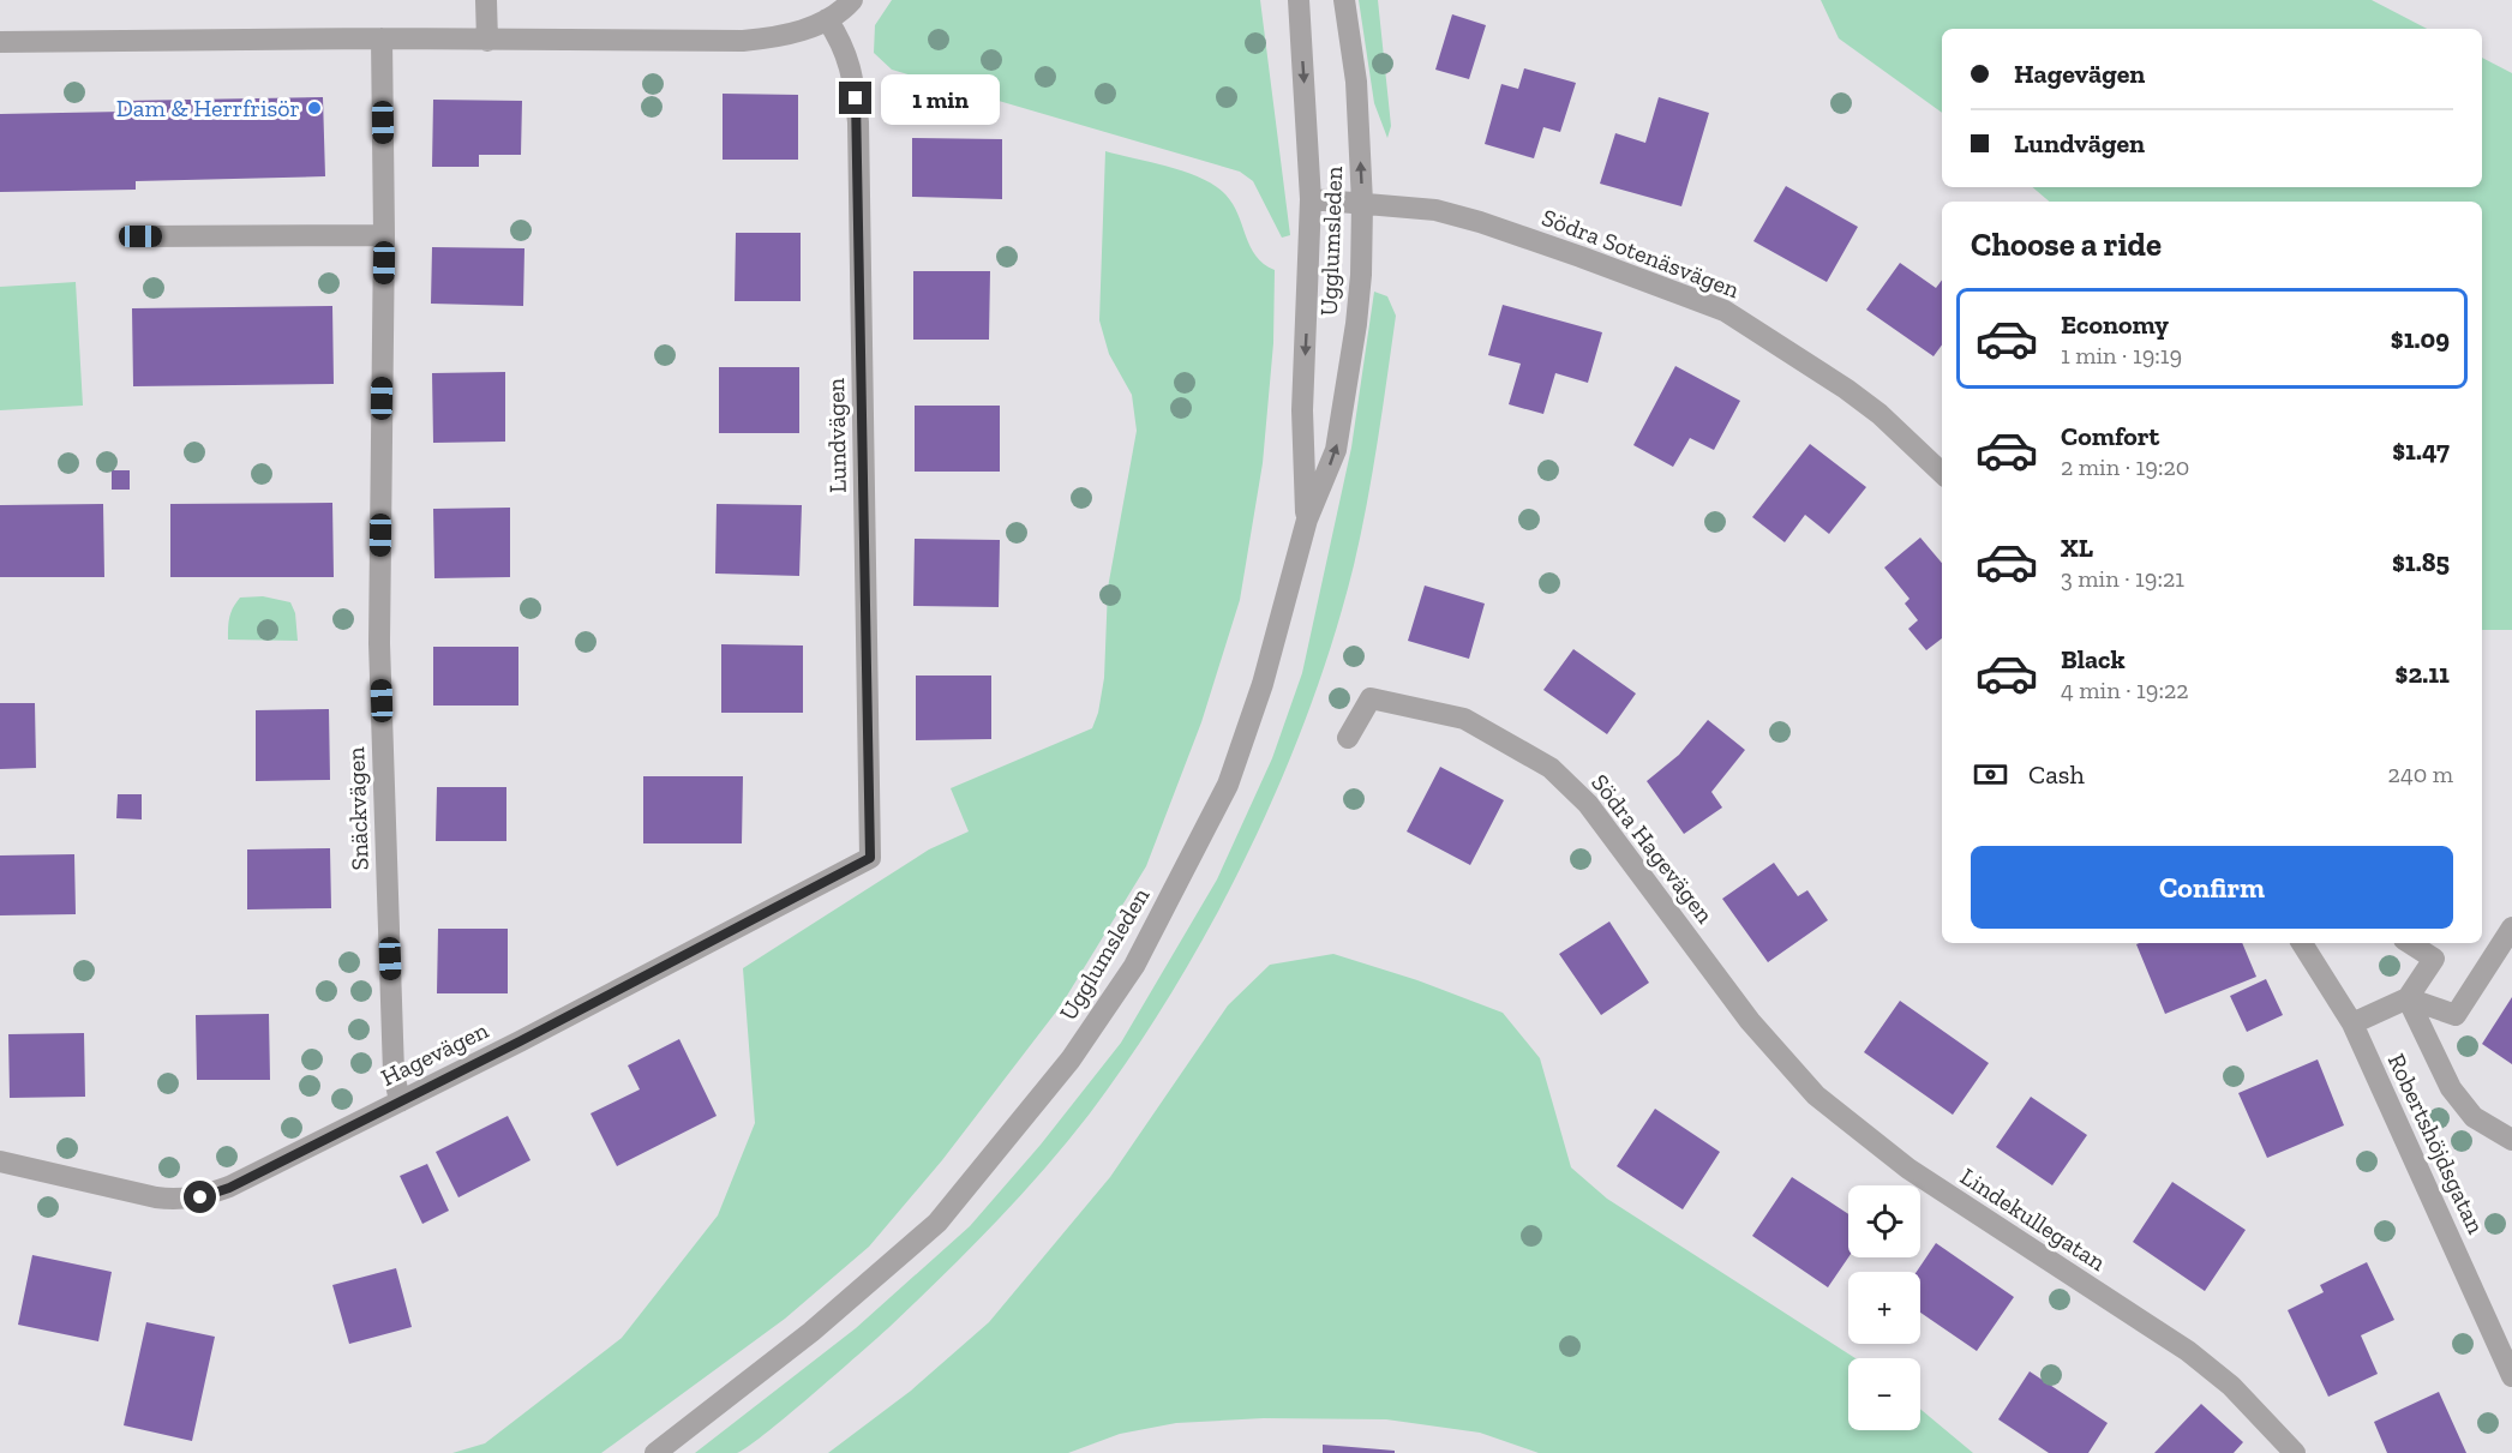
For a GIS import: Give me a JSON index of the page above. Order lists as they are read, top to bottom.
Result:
{
  "streets": {
    "street": [
      "Ugglumsleden",
      "Södra Sotenäsvägen",
      "Lundvägen",
      "Snäckvägen",
      "Södra Hagevägen",
      "Hagevägen",
      "Robertshöjdsgatan",
      "Lindekullegatan"
    ]
  },
  "crossings": [
    ["Ugglumsleden", "Södra Sotenäsvägen"],
    ["Lundvägen", "Hagevägen"],
    ["Snäckvägen", "Hagevägen"],
    ["Södra Hagevägen", "Lindekullegatan"]
  ],
  "places": ["Dam & Herrfrisör"],
  "page": {
    "banner": ["Hagevägen", "Lundvägen"],
    "bubble": "1 min",
    "heading": "Choose a ride",
    "list": [
      {
        "name": "Economy",
        "note": "1 min · 19:19",
        "value": "$1.09"
      },
      {
        "name": "Comfort",
        "note": "2 min · 19:20",
        "value": "$1.47"
      },
      {
        "name": "XL",
        "note": "3 min · 19:21",
        "value": "$1.85"
      },
      {
        "name": "Black",
        "note": "4 min · 19:22",
        "value": "$2.11"
      }
    ],
    "pay": ["Cash", "240 m"],
    "buttons": "Confirm",
    "map_buttons": ["+", "−"]
  }
}
